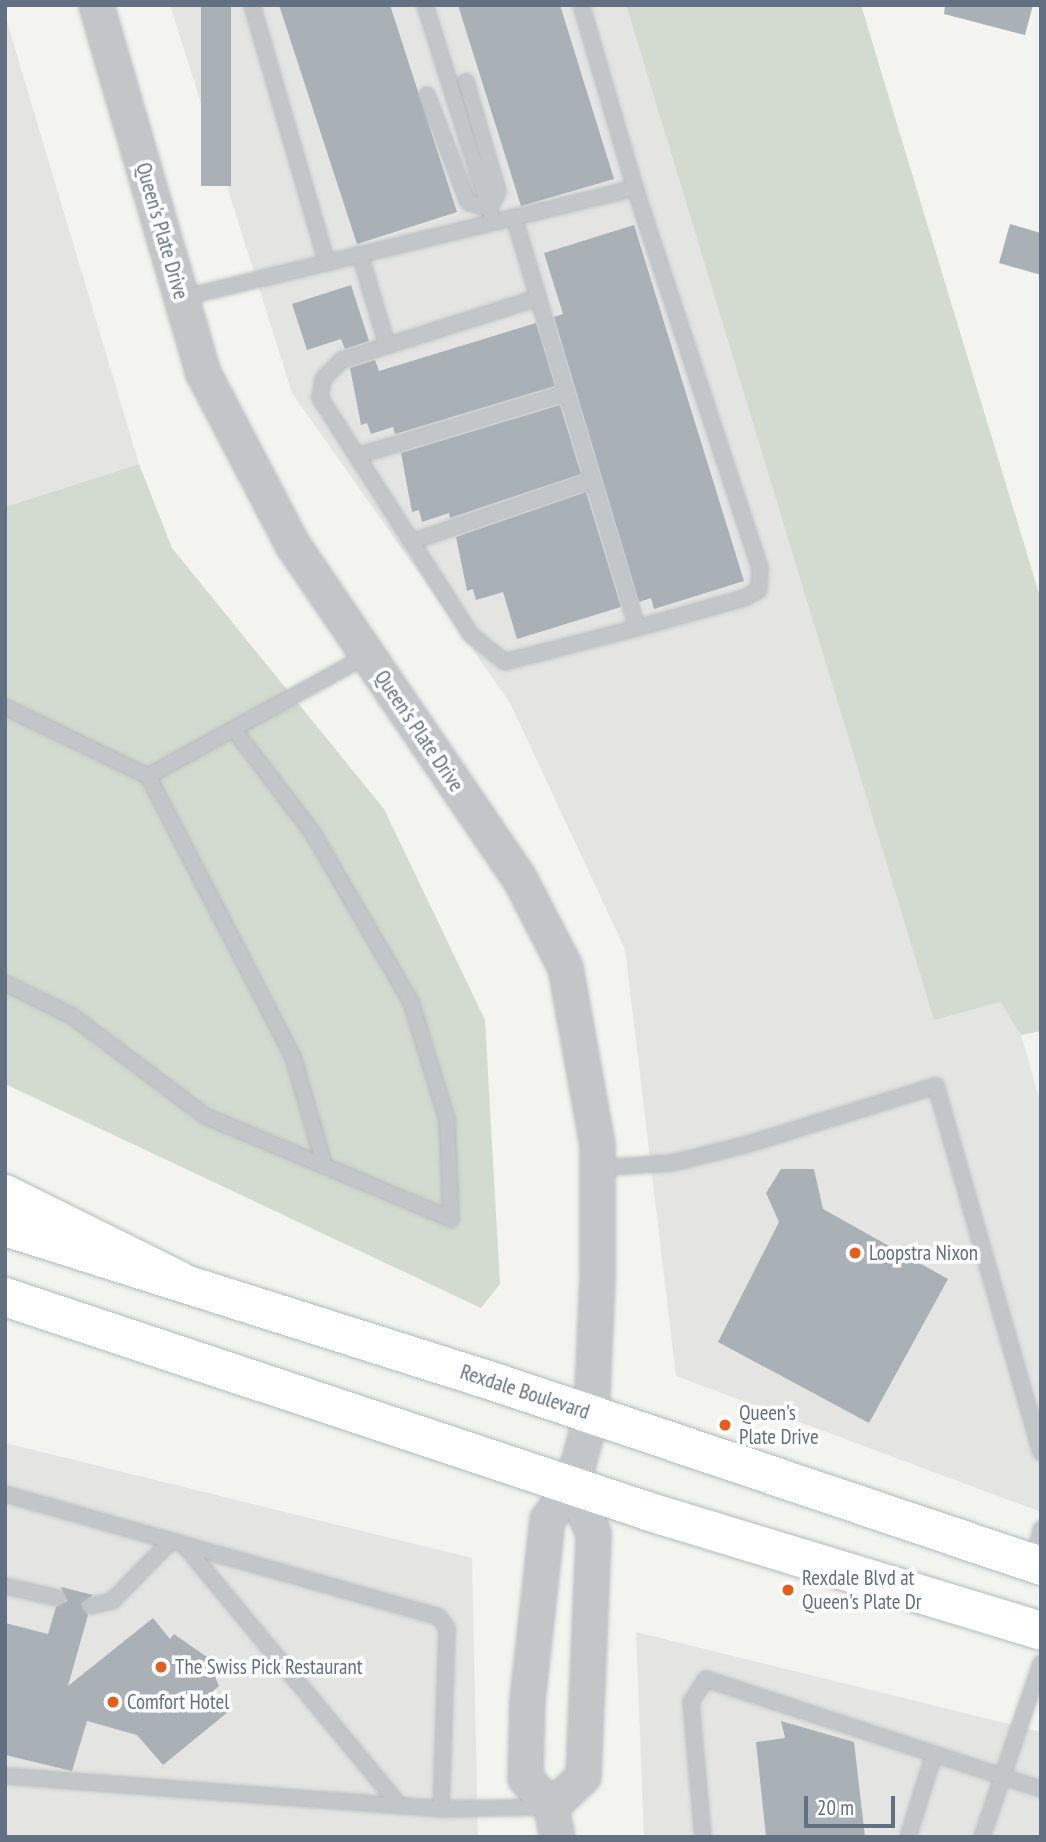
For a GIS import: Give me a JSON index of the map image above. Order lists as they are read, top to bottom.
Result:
{
  "streets": {
    "main road": ["Rexdale Boulevard"],
    "street": ["Queen's Plate Drive"]
  },
  "crossings": [
    ["Queen's Plate Drive", "Rexdale Boulevard"]
  ],
  "places": [
    "Loopstra Nixon",
    "Queen's Plate Drive",
    "Rexdale Blvd at Queen's Plate Dr",
    "The Swiss Pick Restaurant",
    "Comfort Hotel"
  ],
  "scale_bar": "20 m"
}
